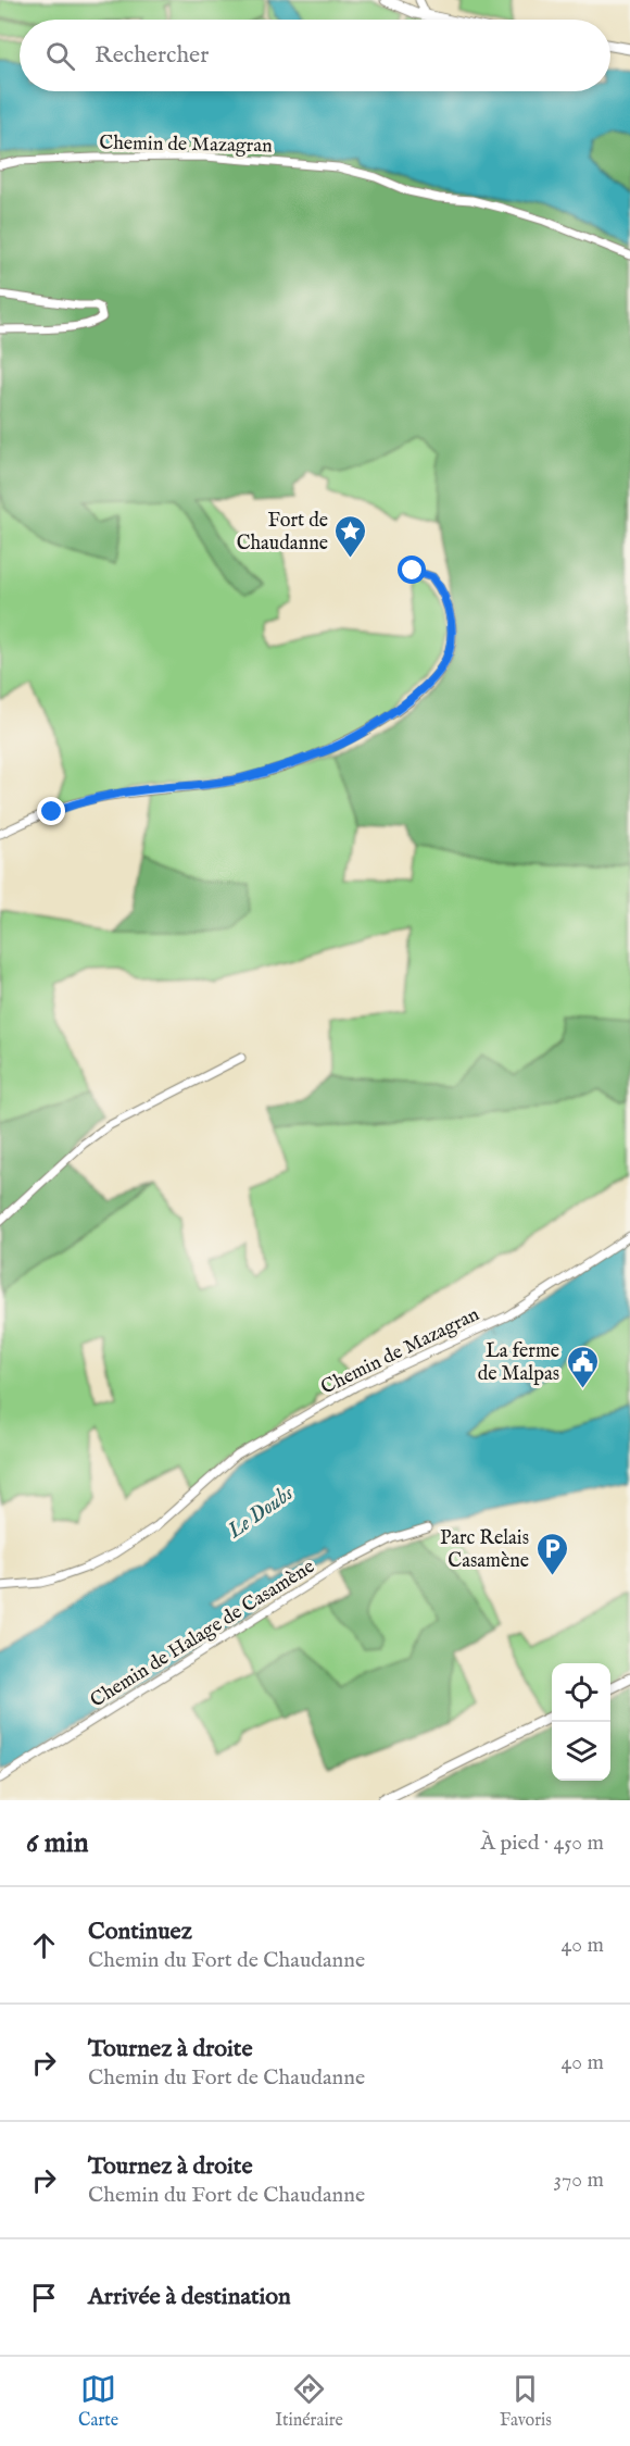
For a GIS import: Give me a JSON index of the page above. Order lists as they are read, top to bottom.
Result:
{
  "streets": {
    "street": ["Chemin de Mazagran", "Chemin de Halage de Casamène"]
  },
  "water": ["Le Doubs"],
  "places": {
    "place": ["Fort de Chaudanne"],
    "public building": ["La ferme de Malpas"],
    "parking": ["Parc Relais Casamène"]
  },
  "page": {
    "search": "Rechercher",
    "heading": ["6 min", "À pied · 450 m"],
    "list": [
      ["Continuez", "Chemin du Fort de Chaudanne", "40 m"],
      ["Tournez à droite", "Chemin du Fort de Chaudanne", "40 m"],
      ["Tournez à droite", "Chemin du Fort de Chaudanne", "370 m"],
      "Arrivée à destination"
    ],
    "nav": ["Carte", "Itinéraire", "Favoris"]
  }
}
